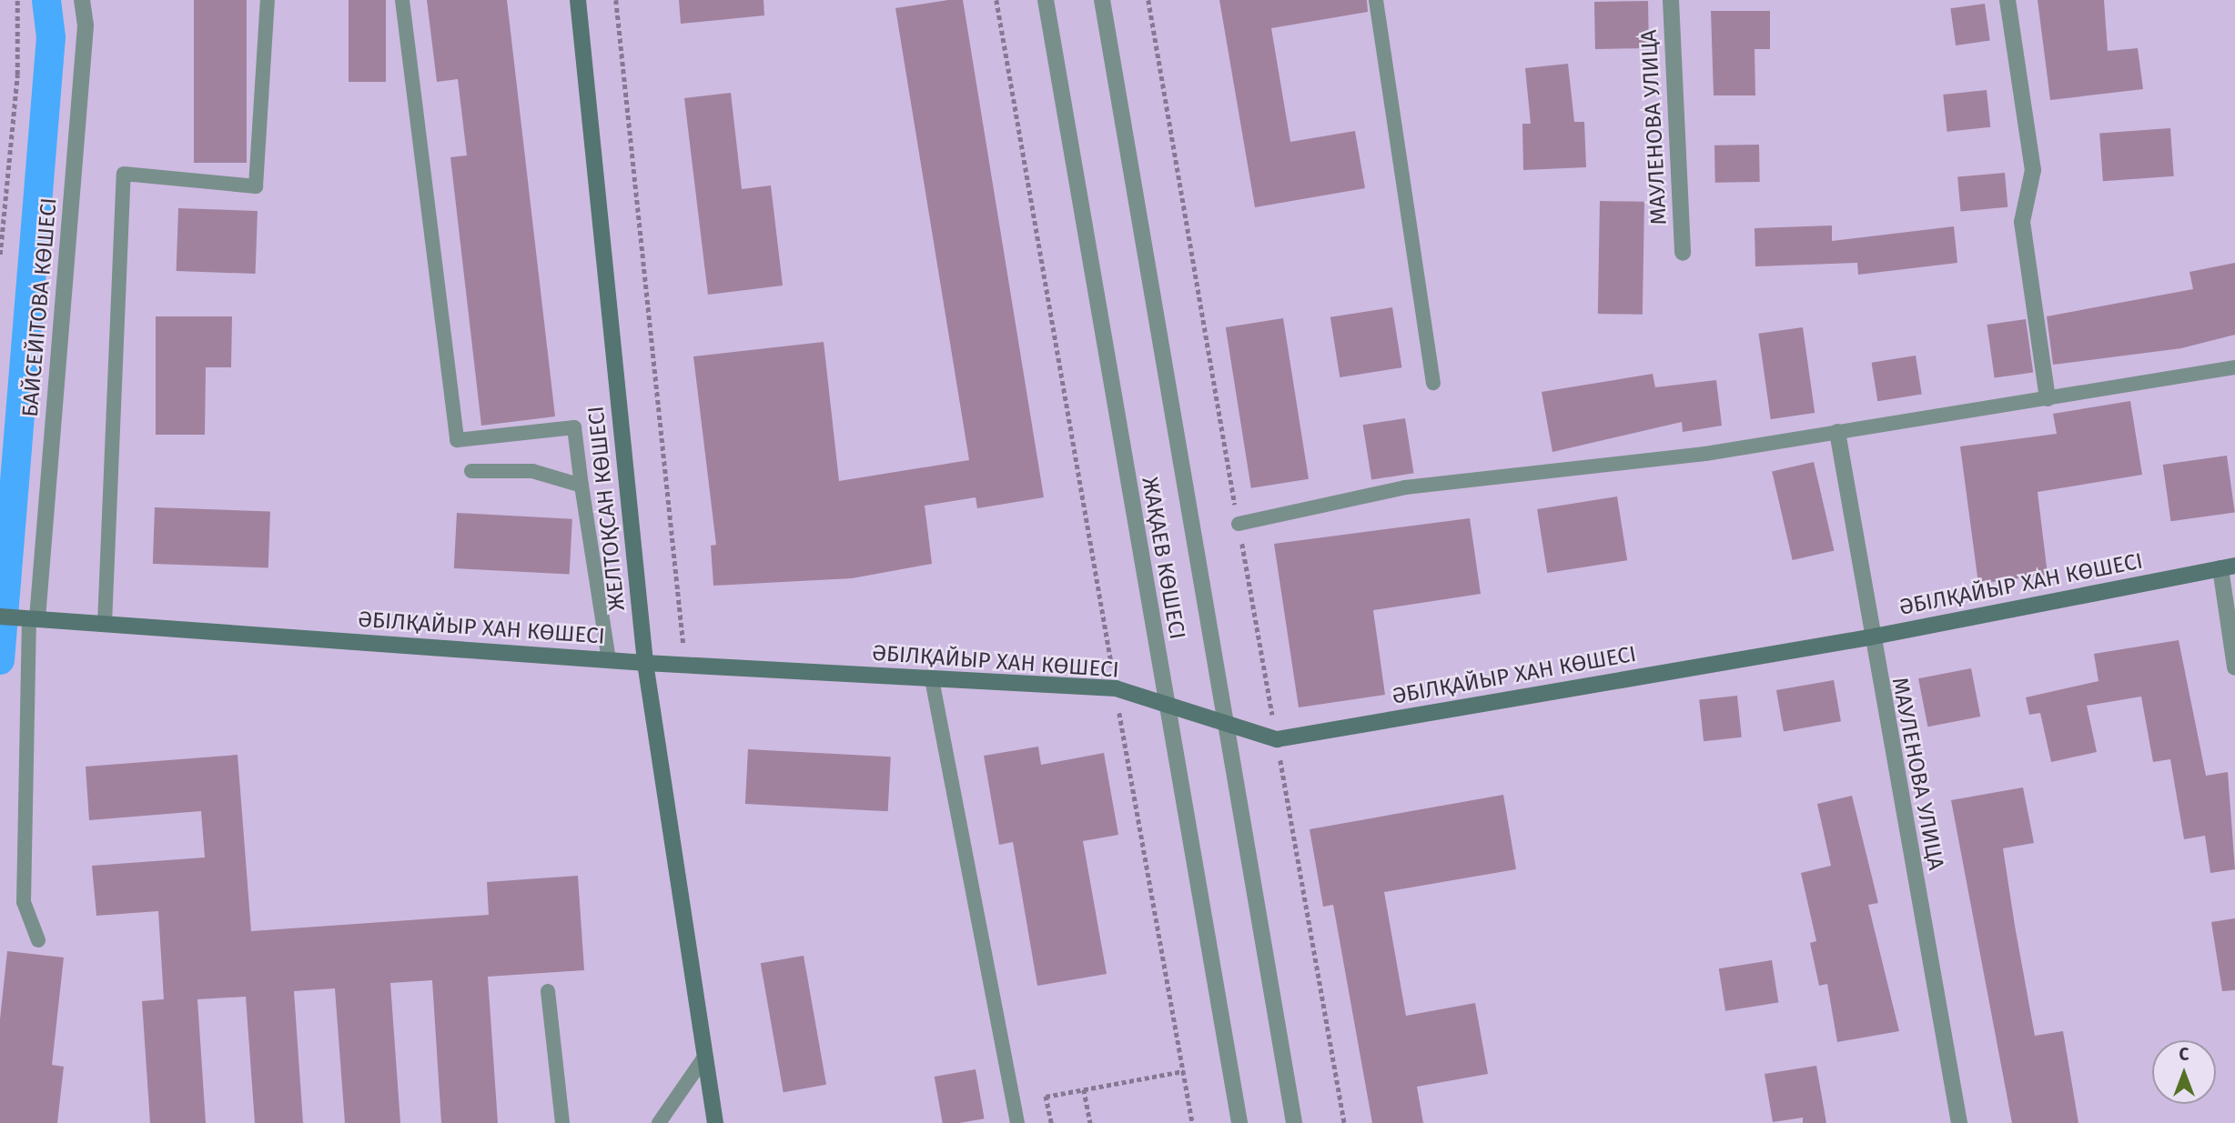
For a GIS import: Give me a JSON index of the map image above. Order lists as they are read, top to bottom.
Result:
{
  "streets": {
    "street": [
      "МАУЛЕНОВА УЛИЦА",
      "БАЙСЕЙІТОВА КӨШЕСІ",
      "ЖЕЛТОҚСАН КӨШЕСІ",
      "ЖАҚАЕВ КӨШЕСІ",
      "ӘБІЛҚАЙЫР ХАН КӨШЕСІ"
    ]
  },
  "crossings": [
    ["МАУЛЕНОВА УЛИЦА", "ӘБІЛҚАЙЫР ХАН КӨШЕСІ"],
    ["БАЙСЕЙІТОВА КӨШЕСІ", "ӘБІЛҚАЙЫР ХАН КӨШЕСІ"],
    ["ЖЕЛТОҚСАН КӨШЕСІ", "ӘБІЛҚАЙЫР ХАН КӨШЕСІ"],
    ["ЖАҚАЕВ КӨШЕСІ", "ӘБІЛҚАЙЫР ХАН КӨШЕСІ"]
  ],
  "north": "top"
}
